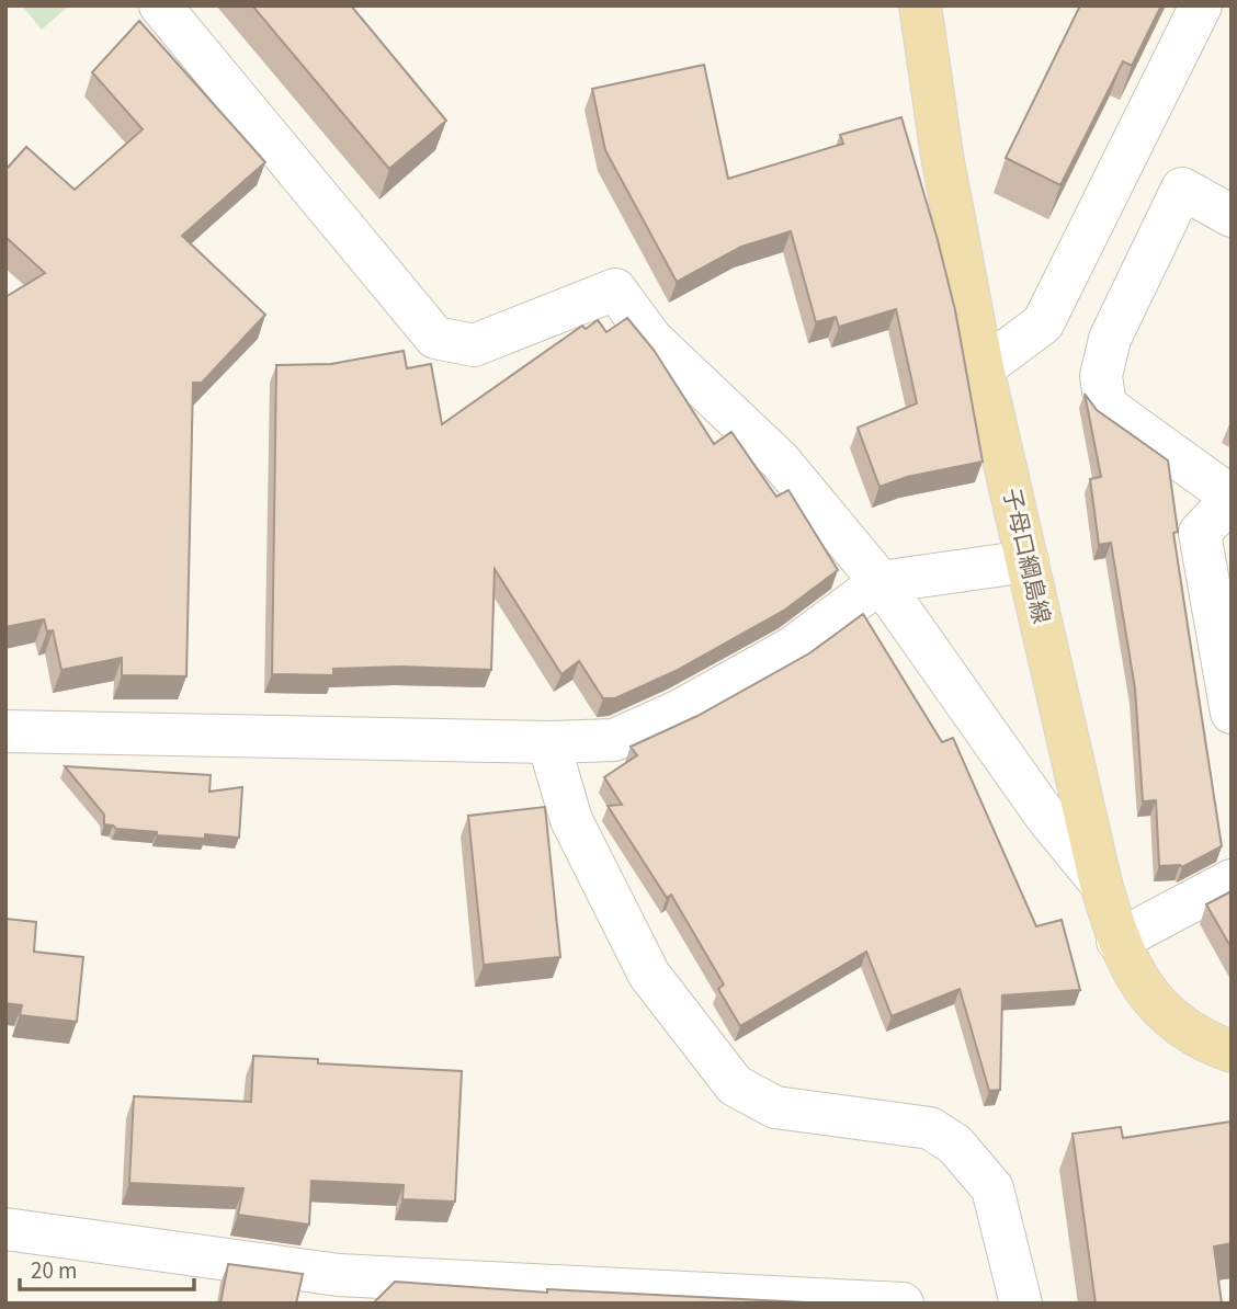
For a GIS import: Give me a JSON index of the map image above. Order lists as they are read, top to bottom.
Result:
{
  "streets": {
    "main road": ["子母口綱島線"]
  },
  "scale_bar": "20 m"
}
